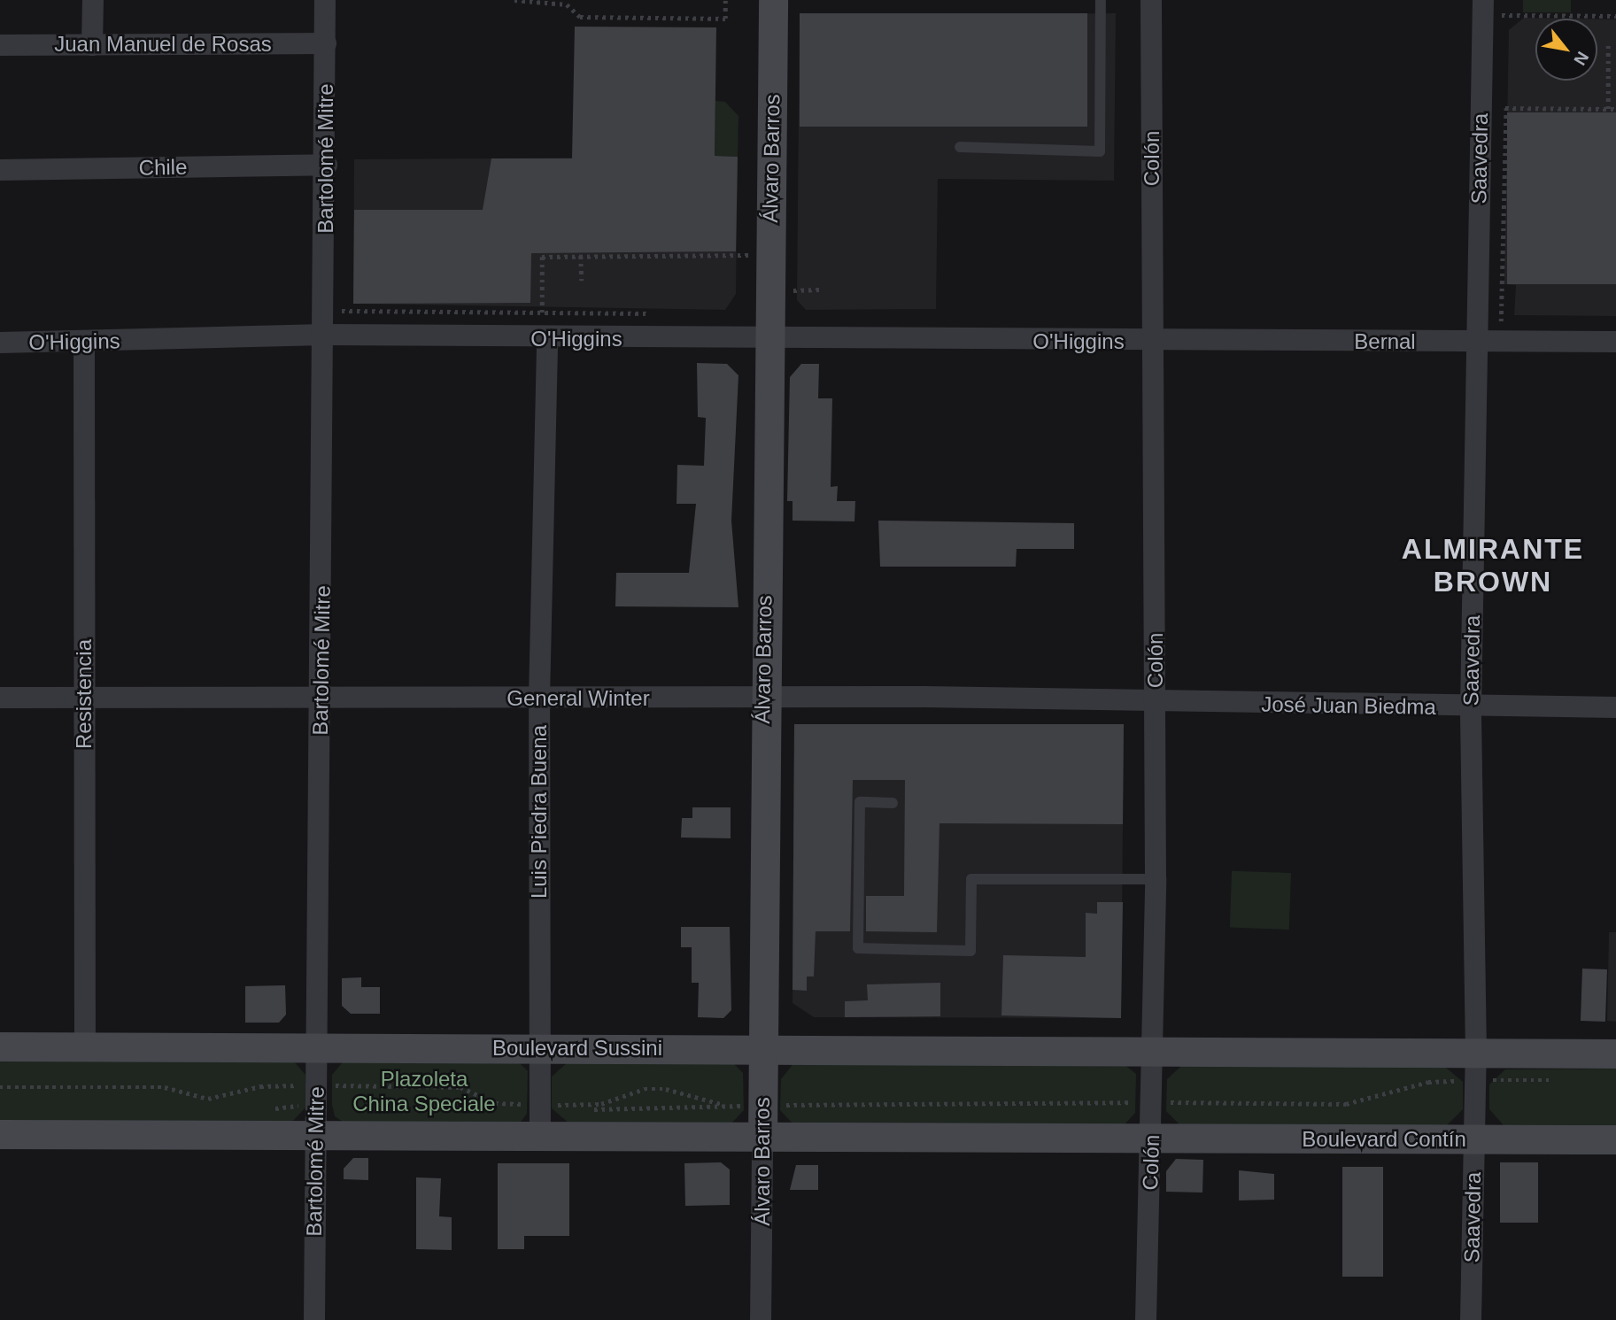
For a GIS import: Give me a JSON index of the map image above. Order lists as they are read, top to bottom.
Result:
{
  "streets": {
    "main road": ["Álvaro Barros", "Boulevard Sussini", "Boulevard Contín"],
    "street": [
      "Juan Manuel de Rosas",
      "Bartolomé Mitre",
      "Colón",
      "Saavedra",
      "Chile",
      "O'Higgins",
      "Bernal",
      "Resistencia",
      "General Winter",
      "José Juan Biedma",
      "Luis Piedra Buena"
    ]
  },
  "crossings": [
    ["Juan Manuel de Rosas", "Bartolomé Mitre"],
    ["Bartolomé Mitre", "Chile"],
    ["Bartolomé Mitre", "O'Higgins"],
    ["Bartolomé Mitre", "General Winter"],
    ["Bartolomé Mitre", "Boulevard Sussini"],
    ["Álvaro Barros", "O'Higgins"],
    ["Álvaro Barros", "General Winter"],
    ["Álvaro Barros", "Boulevard Sussini"],
    ["Colón", "O'Higgins"],
    ["Colón", "Bernal"],
    ["Colón", "General Winter"],
    ["Colón", "José Juan Biedma"],
    ["Colón", "Boulevard Sussini"],
    ["Colón", "Boulevard Contín"],
    ["Saavedra", "Bernal"],
    ["Saavedra", "José Juan Biedma"],
    ["Saavedra", "Boulevard Contín"],
    ["O'Higgins", "Bernal"],
    ["O'Higgins", "Resistencia"],
    ["O'Higgins", "Luis Piedra Buena"],
    ["Resistencia", "General Winter"],
    ["Resistencia", "Boulevard Sussini"],
    ["General Winter", "José Juan Biedma"],
    ["General Winter", "Luis Piedra Buena"],
    ["Luis Piedra Buena", "Boulevard Sussini"]
  ],
  "districts": ["ALMIRANTE BROWN"],
  "parks": ["Plazoleta China Speciale"],
  "north": "bottom right"
}
